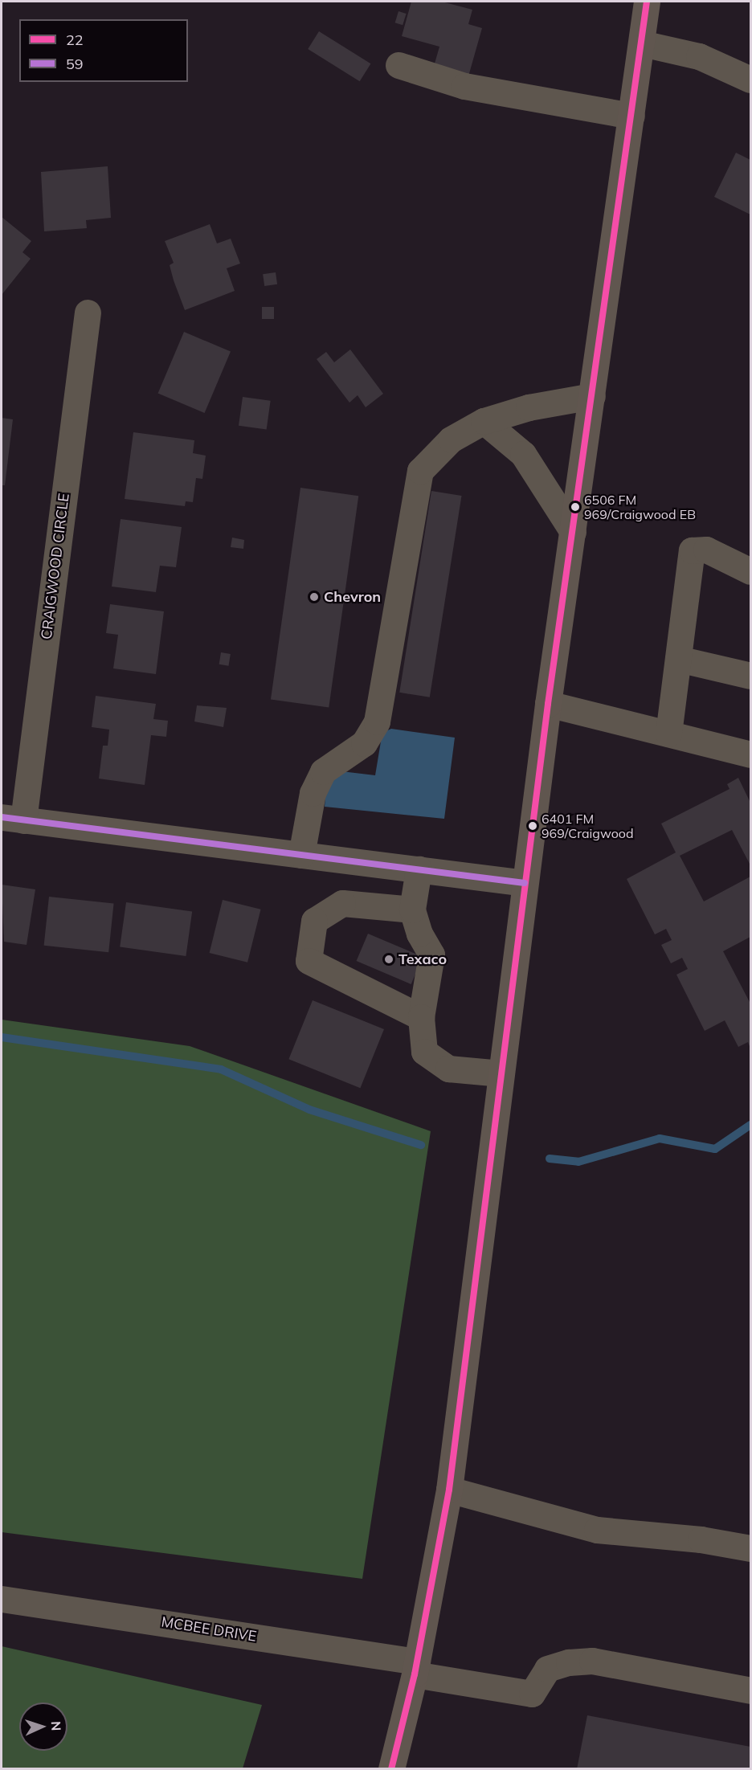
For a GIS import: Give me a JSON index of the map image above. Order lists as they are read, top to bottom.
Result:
{
  "streets": {
    "street": ["CRAIGWOOD CIRCLE", "MCBEE DRIVE"]
  },
  "places": [
    "6506 FM 969/Craigwood EB",
    "Chevron",
    "6401 FM 969/Craigwood",
    "Texaco"
  ],
  "lines": ["transit line 22", "transit line 59"],
  "legend": ["22", "59"],
  "north": "right"
}
